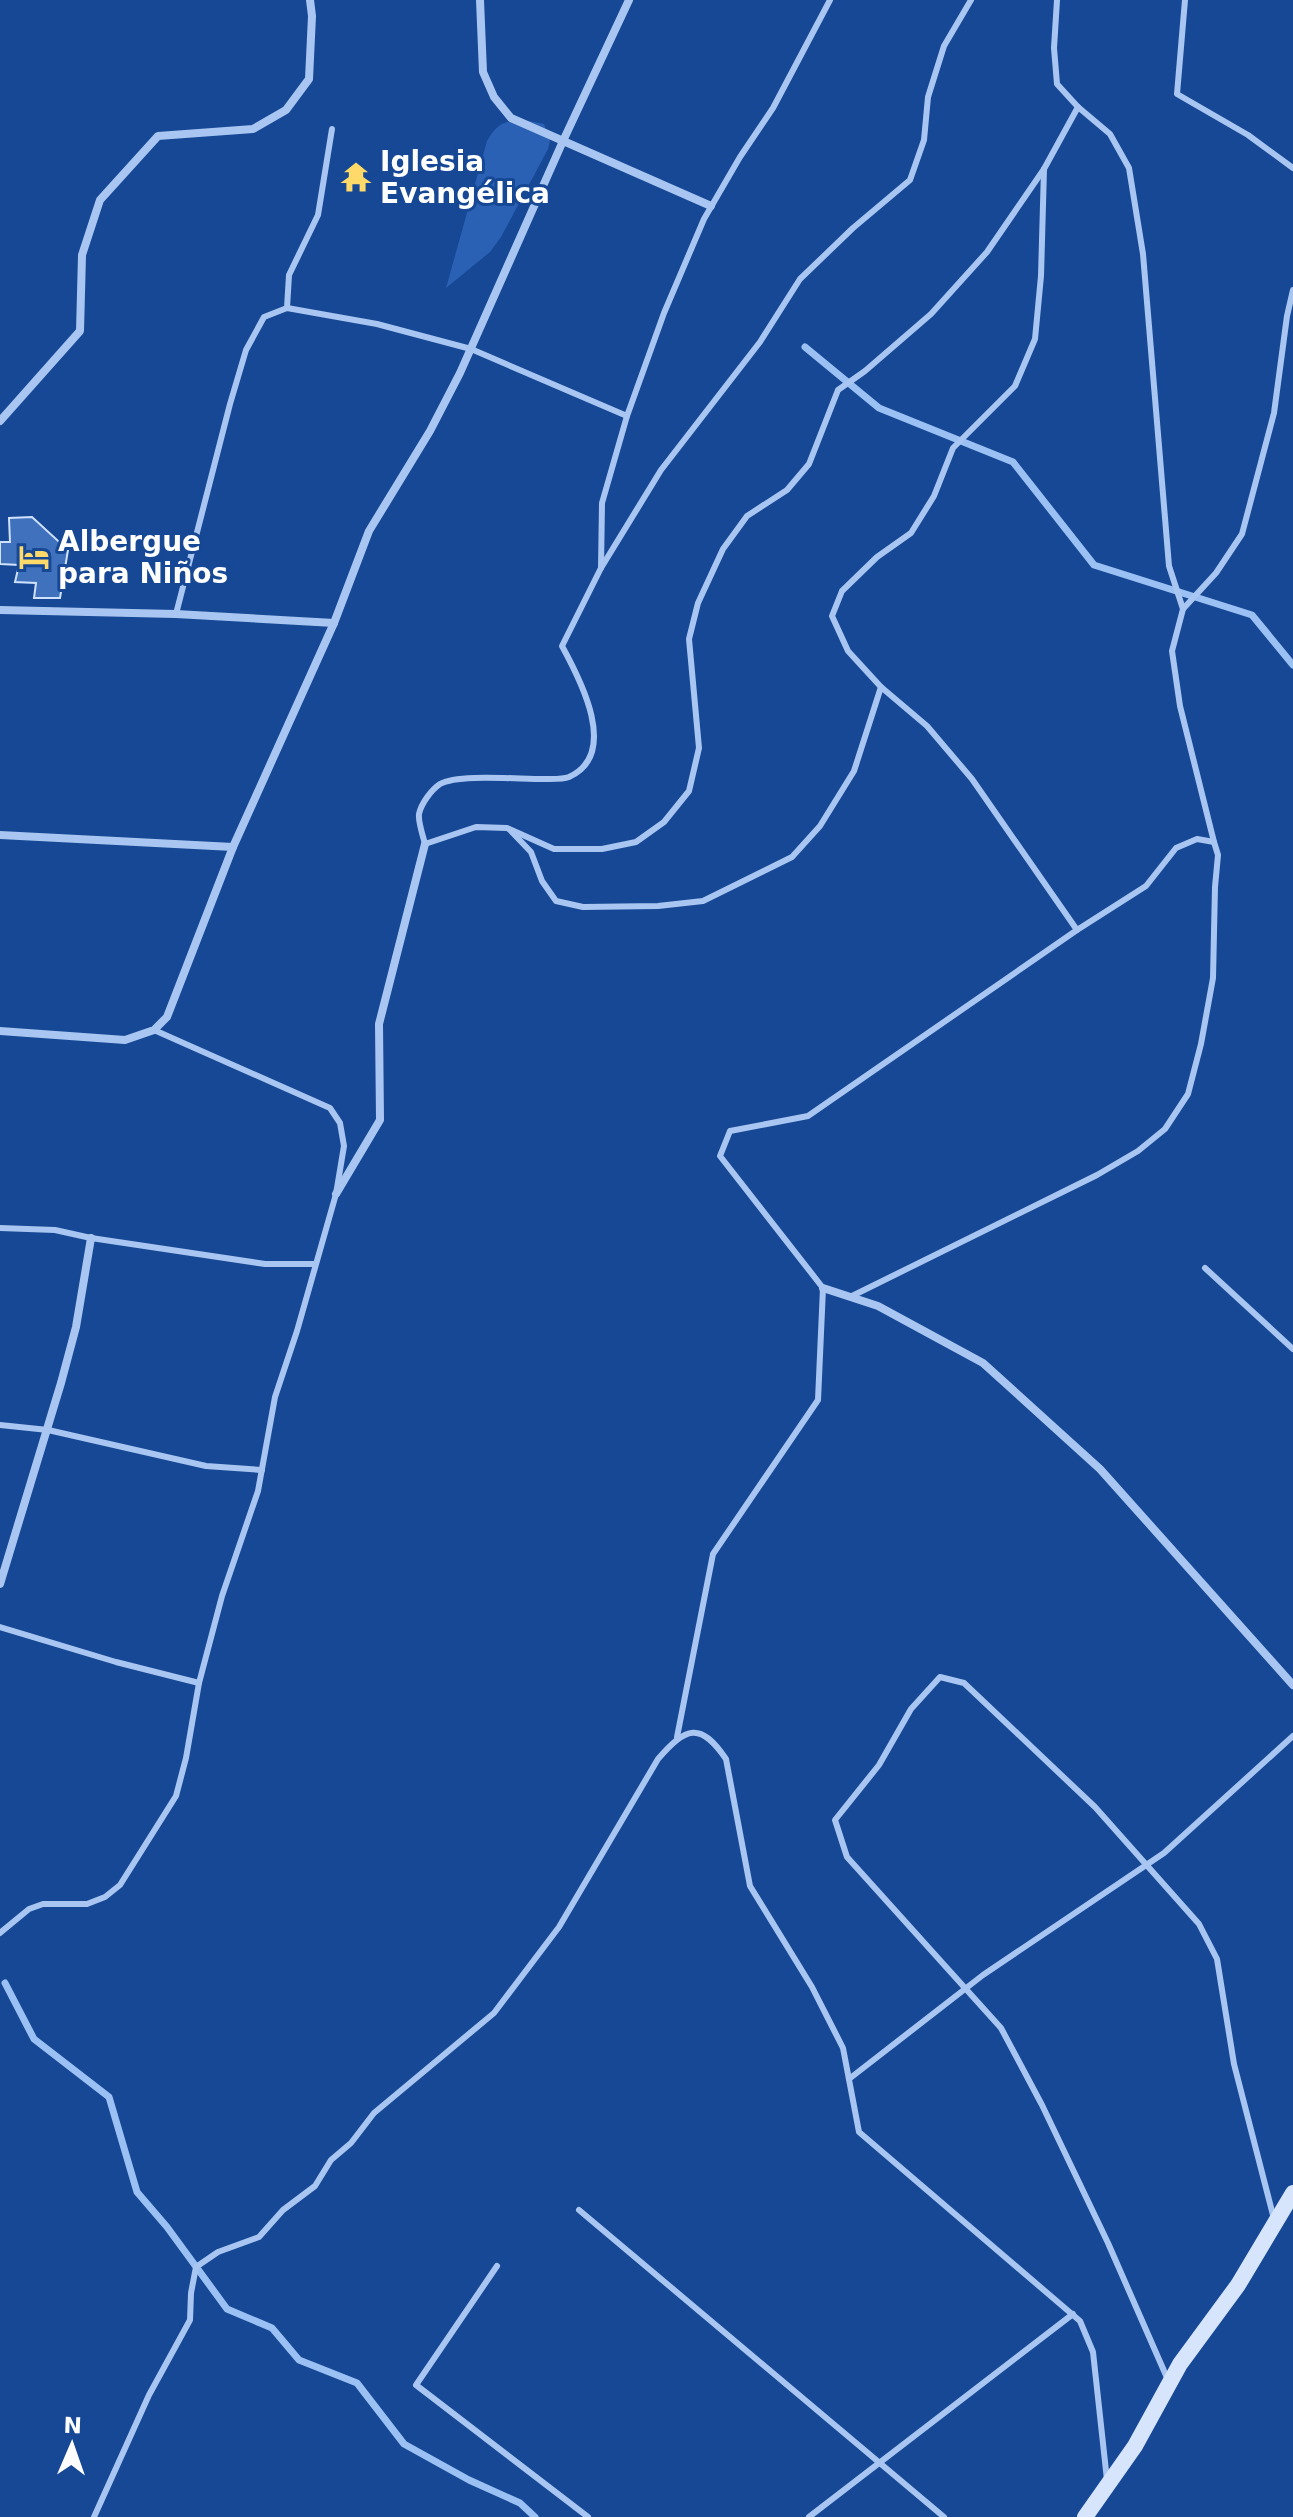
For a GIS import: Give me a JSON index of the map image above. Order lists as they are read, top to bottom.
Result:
{
  "places": {
    "temple": ["Iglesia Evangélica"],
    "hotel": ["Albergue para Niños"]
  },
  "north": "top"
}
